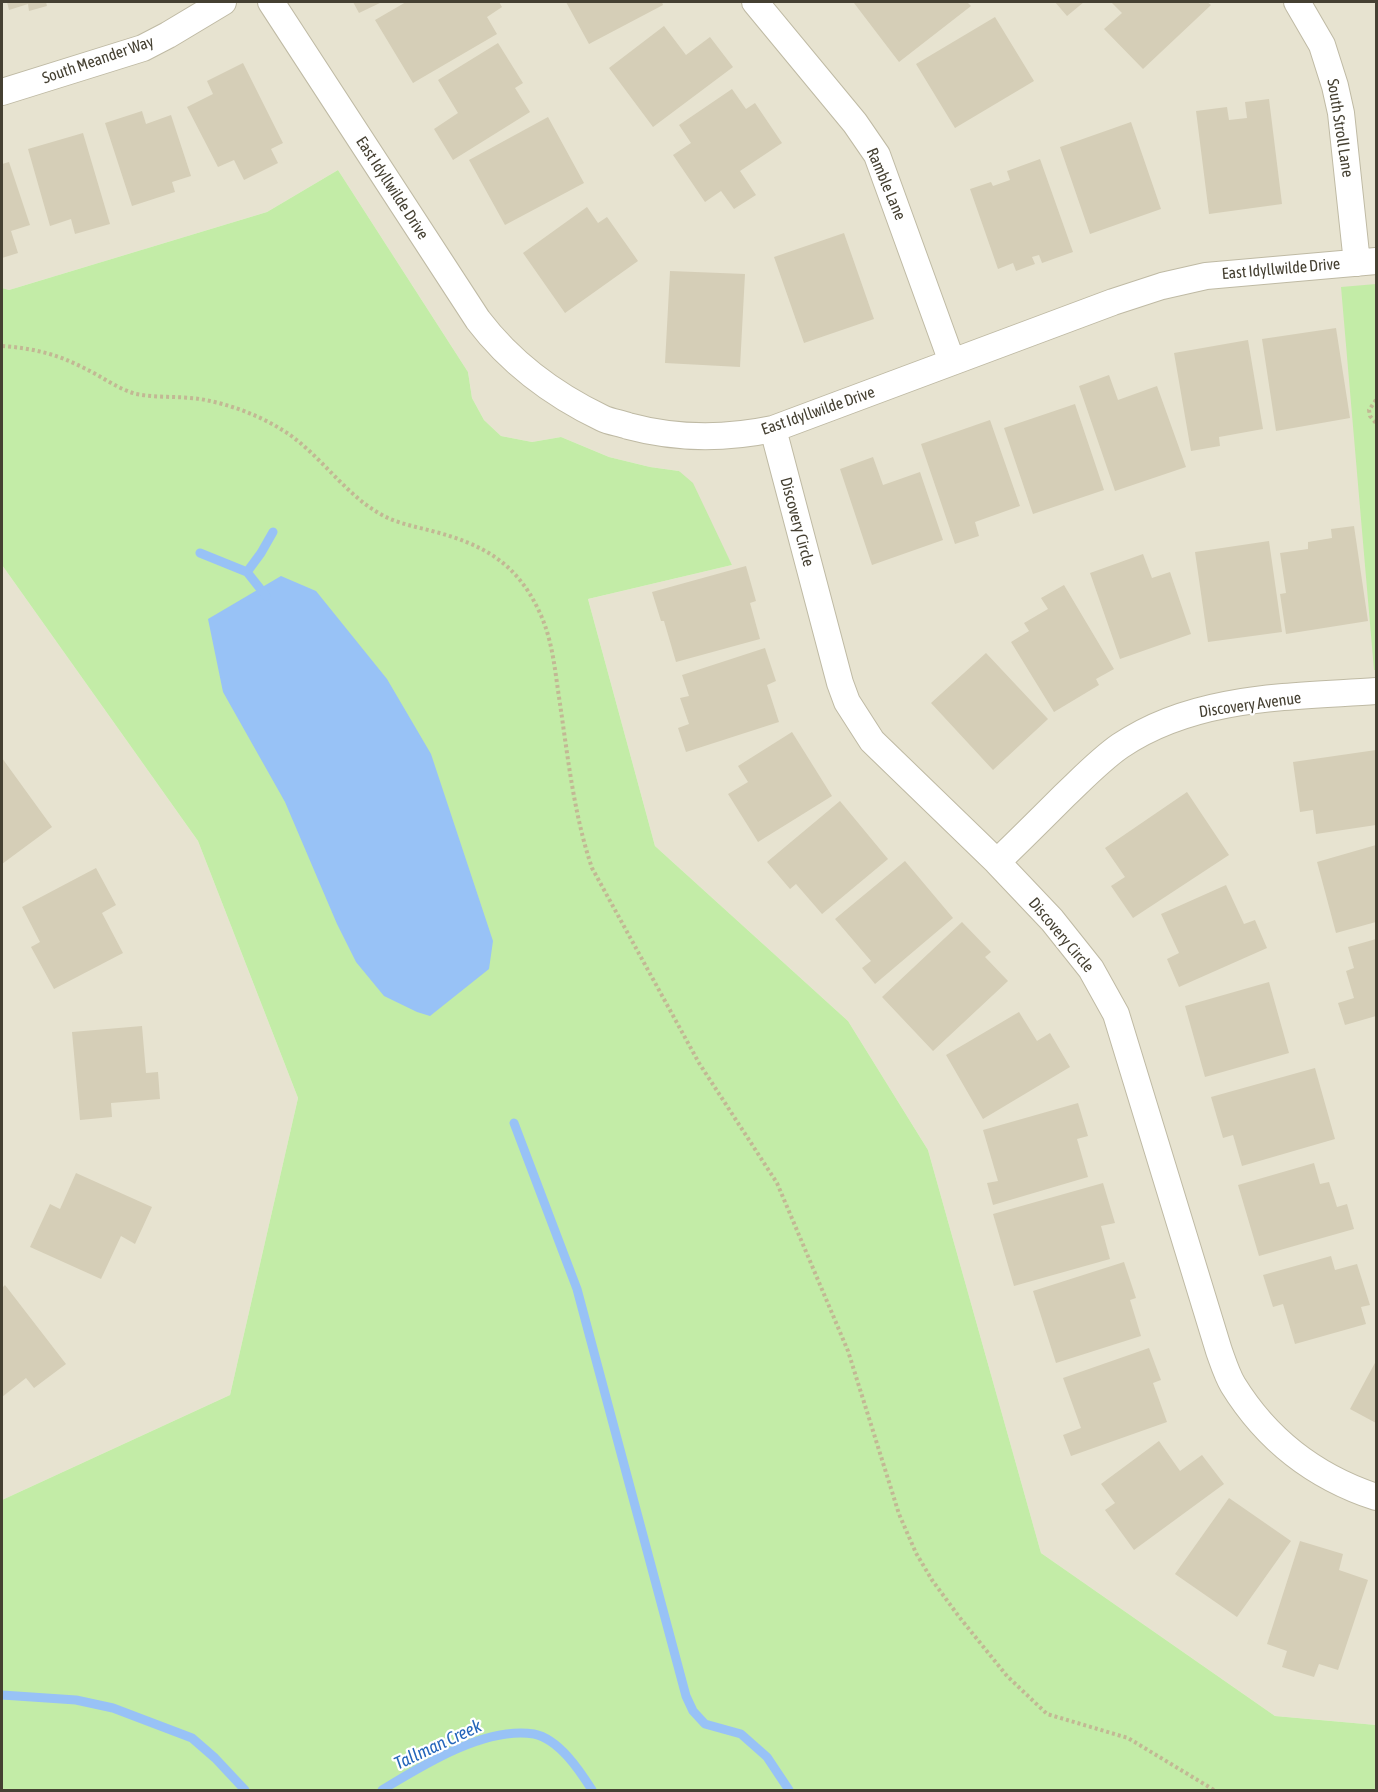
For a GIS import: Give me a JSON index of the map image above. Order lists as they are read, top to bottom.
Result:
{
  "streets": {
    "street": [
      "South Meander Way",
      "South Stroll Lane",
      "Ramble Lane",
      "East Idyllwilde Drive",
      "Discovery Circle",
      "Discovery Avenue"
    ]
  },
  "crossings": [
    ["South Stroll Lane", "East Idyllwilde Drive"],
    ["Ramble Lane", "East Idyllwilde Drive"],
    ["East Idyllwilde Drive", "Discovery Circle"],
    ["Discovery Circle", "Discovery Avenue"]
  ],
  "water": ["Tallman Creek"]
}
